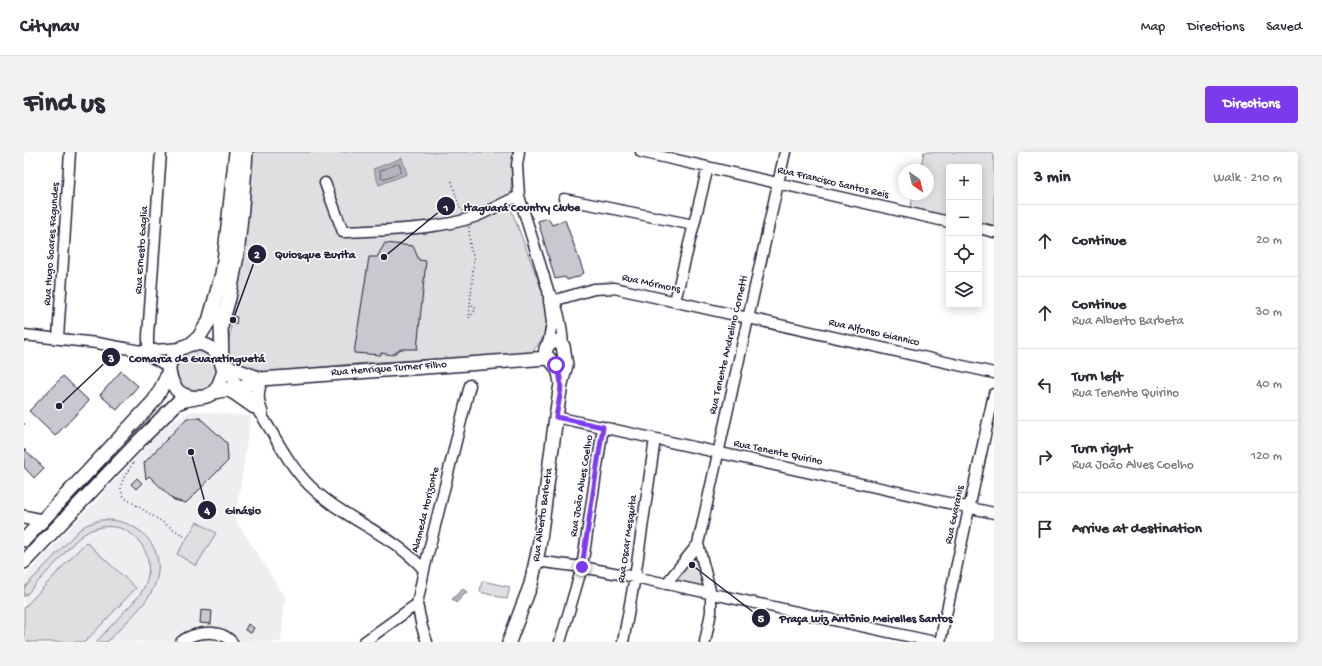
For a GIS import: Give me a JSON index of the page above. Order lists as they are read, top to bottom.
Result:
{
  "streets": {
    "main road": ["Rua Henrique Turner Filho", "Rua Alberto Barbeta"],
    "street": [
      "Rua Francisco Santos Reis",
      "Rua Hugo Soares Fagundes",
      "Rua Ernesto Gaglia",
      "Rua Mórmons",
      "Rua Alfonso Giannico",
      "Rua Tenente Andrelino Cornetti",
      "Rua Tenente Quirino",
      "Rua João Alves Coelho",
      "Alameda Horizonte",
      "Rua Guaranis",
      "Rua Oscar Mesquita"
    ]
  },
  "crossings": [
    ["Rua Francisco Santos Reis", "Rua Tenente Andrelino Cornetti"],
    ["Rua Mórmons", "Rua Alfonso Giannico"],
    ["Rua Mórmons", "Rua Tenente Andrelino Cornetti"],
    ["Rua Alfonso Giannico", "Rua Tenente Andrelino Cornetti"],
    ["Rua Tenente Andrelino Cornetti", "Rua Tenente Quirino"],
    ["Rua Henrique Turner Filho", "Rua Alberto Barbeta"],
    ["Rua Tenente Quirino", "Rua João Alves Coelho"],
    ["Rua Tenente Quirino", "Rua Alberto Barbeta"],
    ["Rua Tenente Quirino", "Rua Guaranis"],
    ["Rua Tenente Quirino", "Rua Oscar Mesquita"]
  ],
  "places": [
    "Itaguará Country Clube",
    "Quiosque Zurita",
    "Comarca de Guaratinguetá",
    "Ginásio",
    "Praça Luiz Antônio Meirelles Santos"
  ],
  "north": "bottom right",
  "page": {
    "header": "Citynav",
    "nav": ["Map", "Directions", "Saved"],
    "buttons": "Directions",
    "title": "Find us",
    "heading": ["3 min", "Walk · 210 m"],
    "map_buttons": ["+", "−"],
    "list": [
      ["Continue", "20 m"],
      ["Continue", "Rua Alberto Barbeta", "30 m"],
      ["Turn left", "Rua Tenente Quirino", "40 m"],
      ["Turn right", "Rua João Alves Coelho", "120 m"],
      "Arrive at destination"
    ]
  }
}
